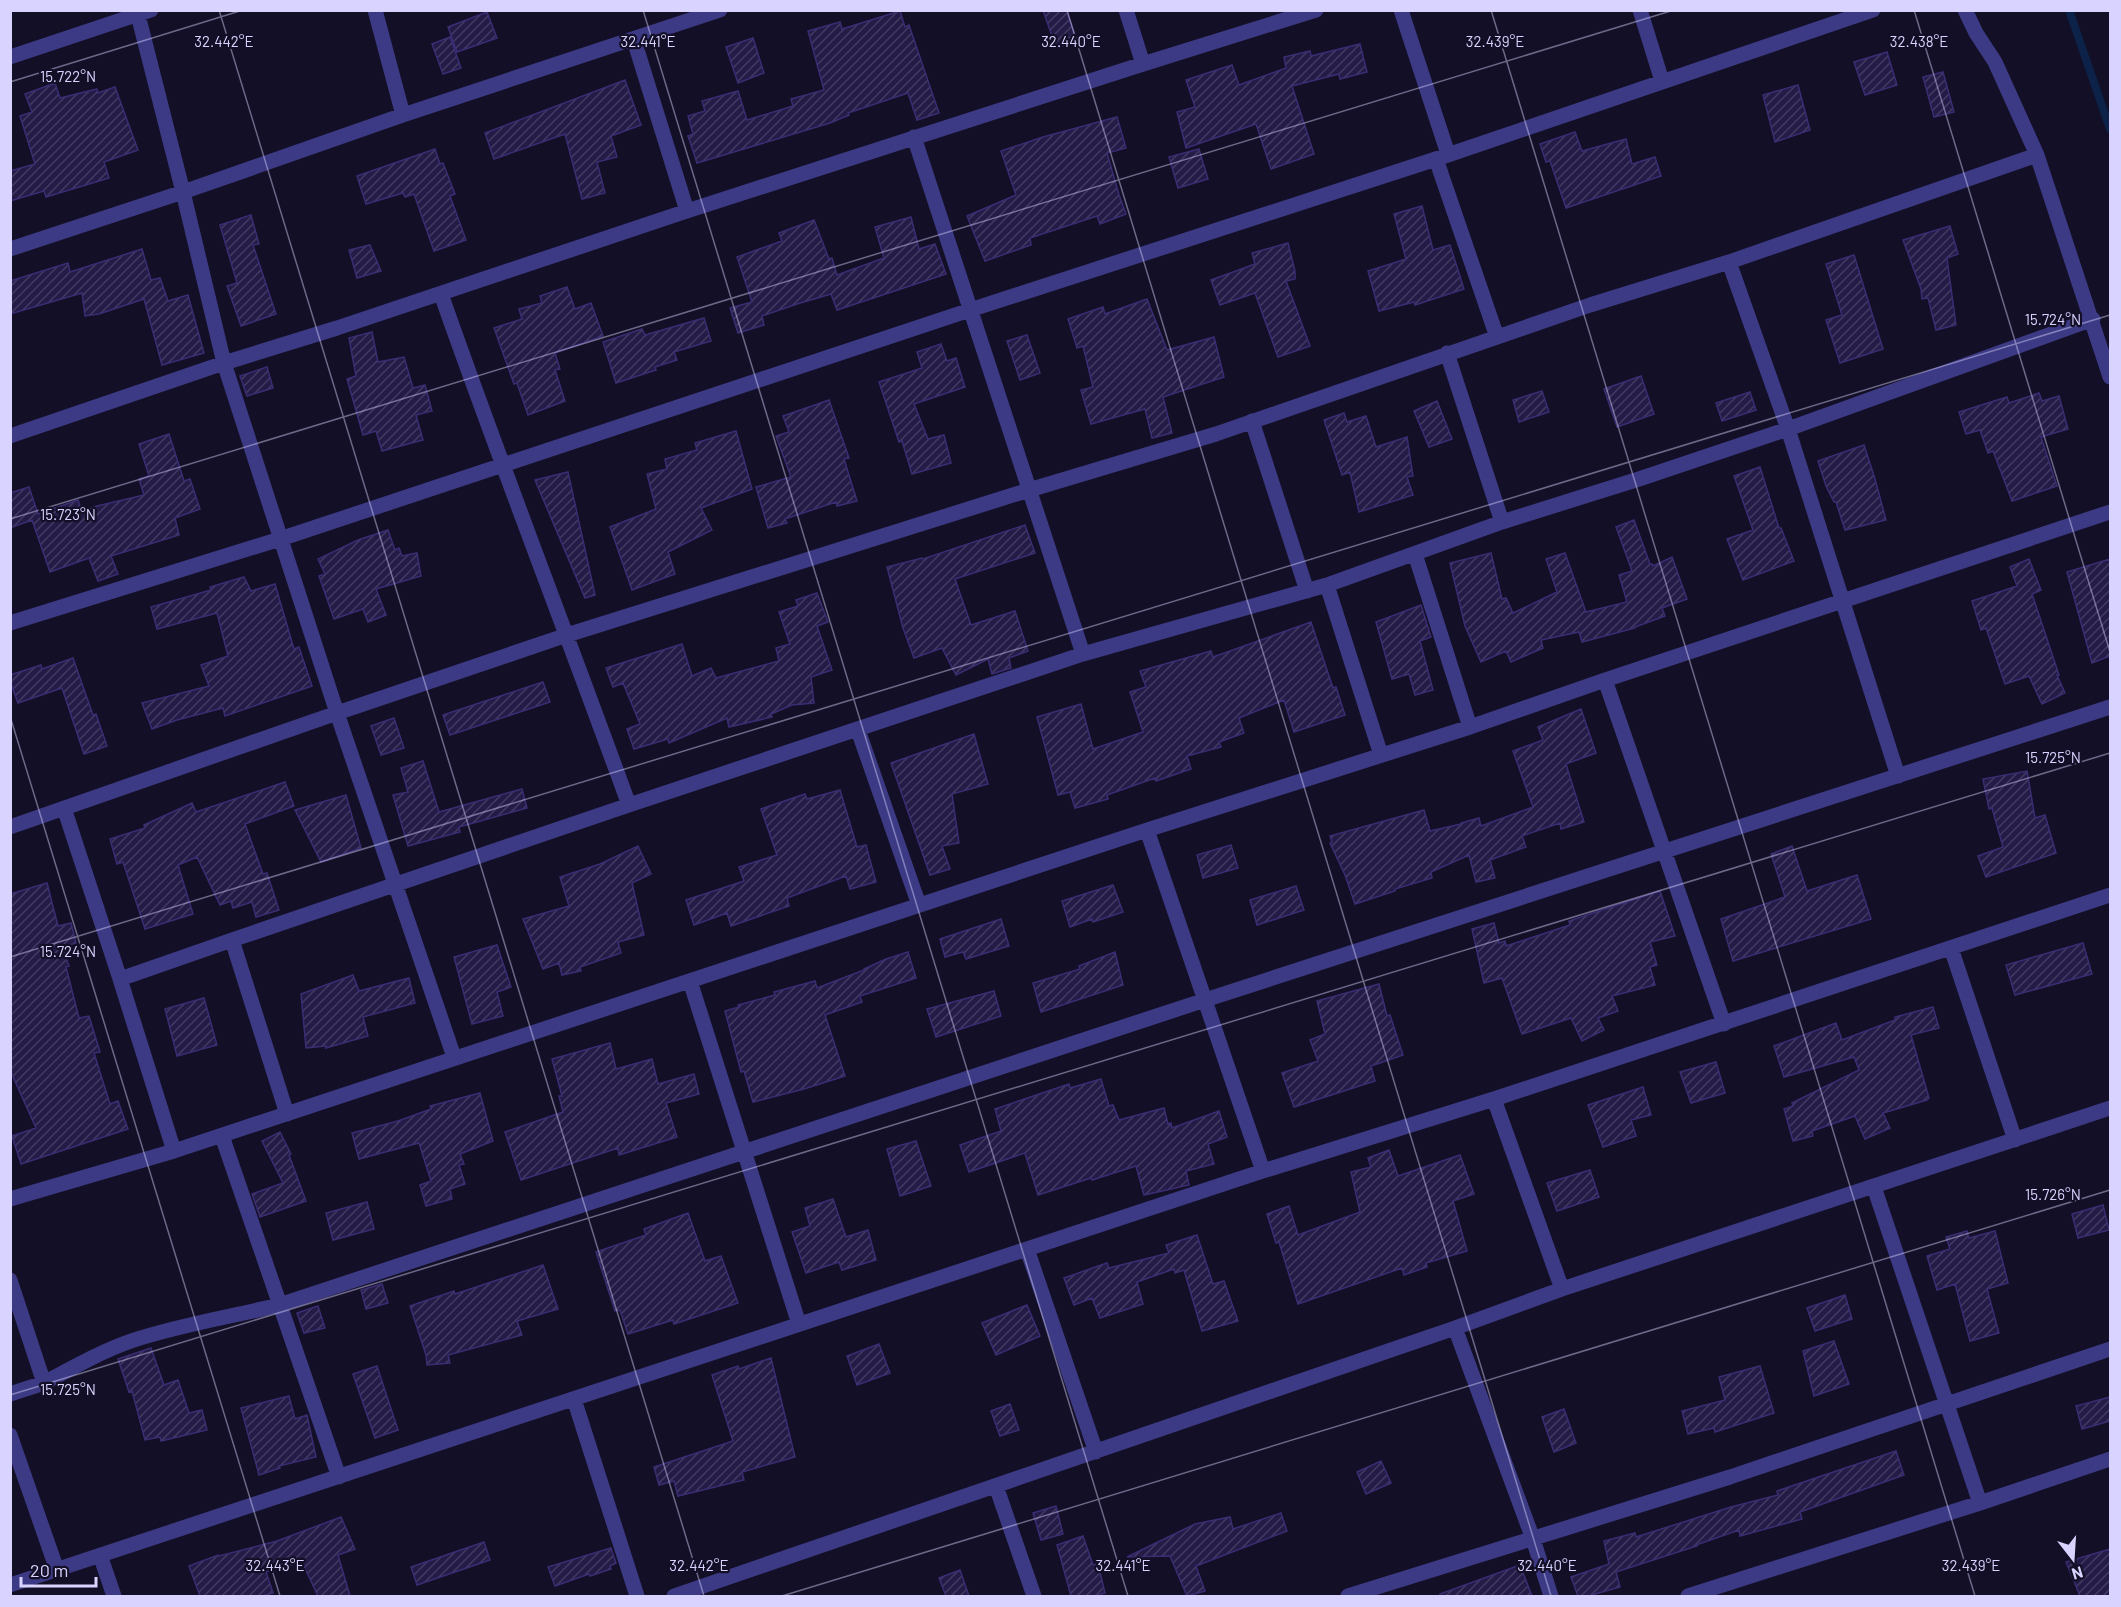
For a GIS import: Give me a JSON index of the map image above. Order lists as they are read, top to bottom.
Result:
{
  "scale_bar": "20 m",
  "north": "bottom",
  "coordinates": [
    "32.442°E",
    "32.441°E",
    "32.440°E",
    "32.439°E",
    "32.438°E",
    "15.722°N",
    "15.724°N",
    "15.723°N",
    "15.725°N",
    "15.726°N",
    "32.443°E"
  ]
}
